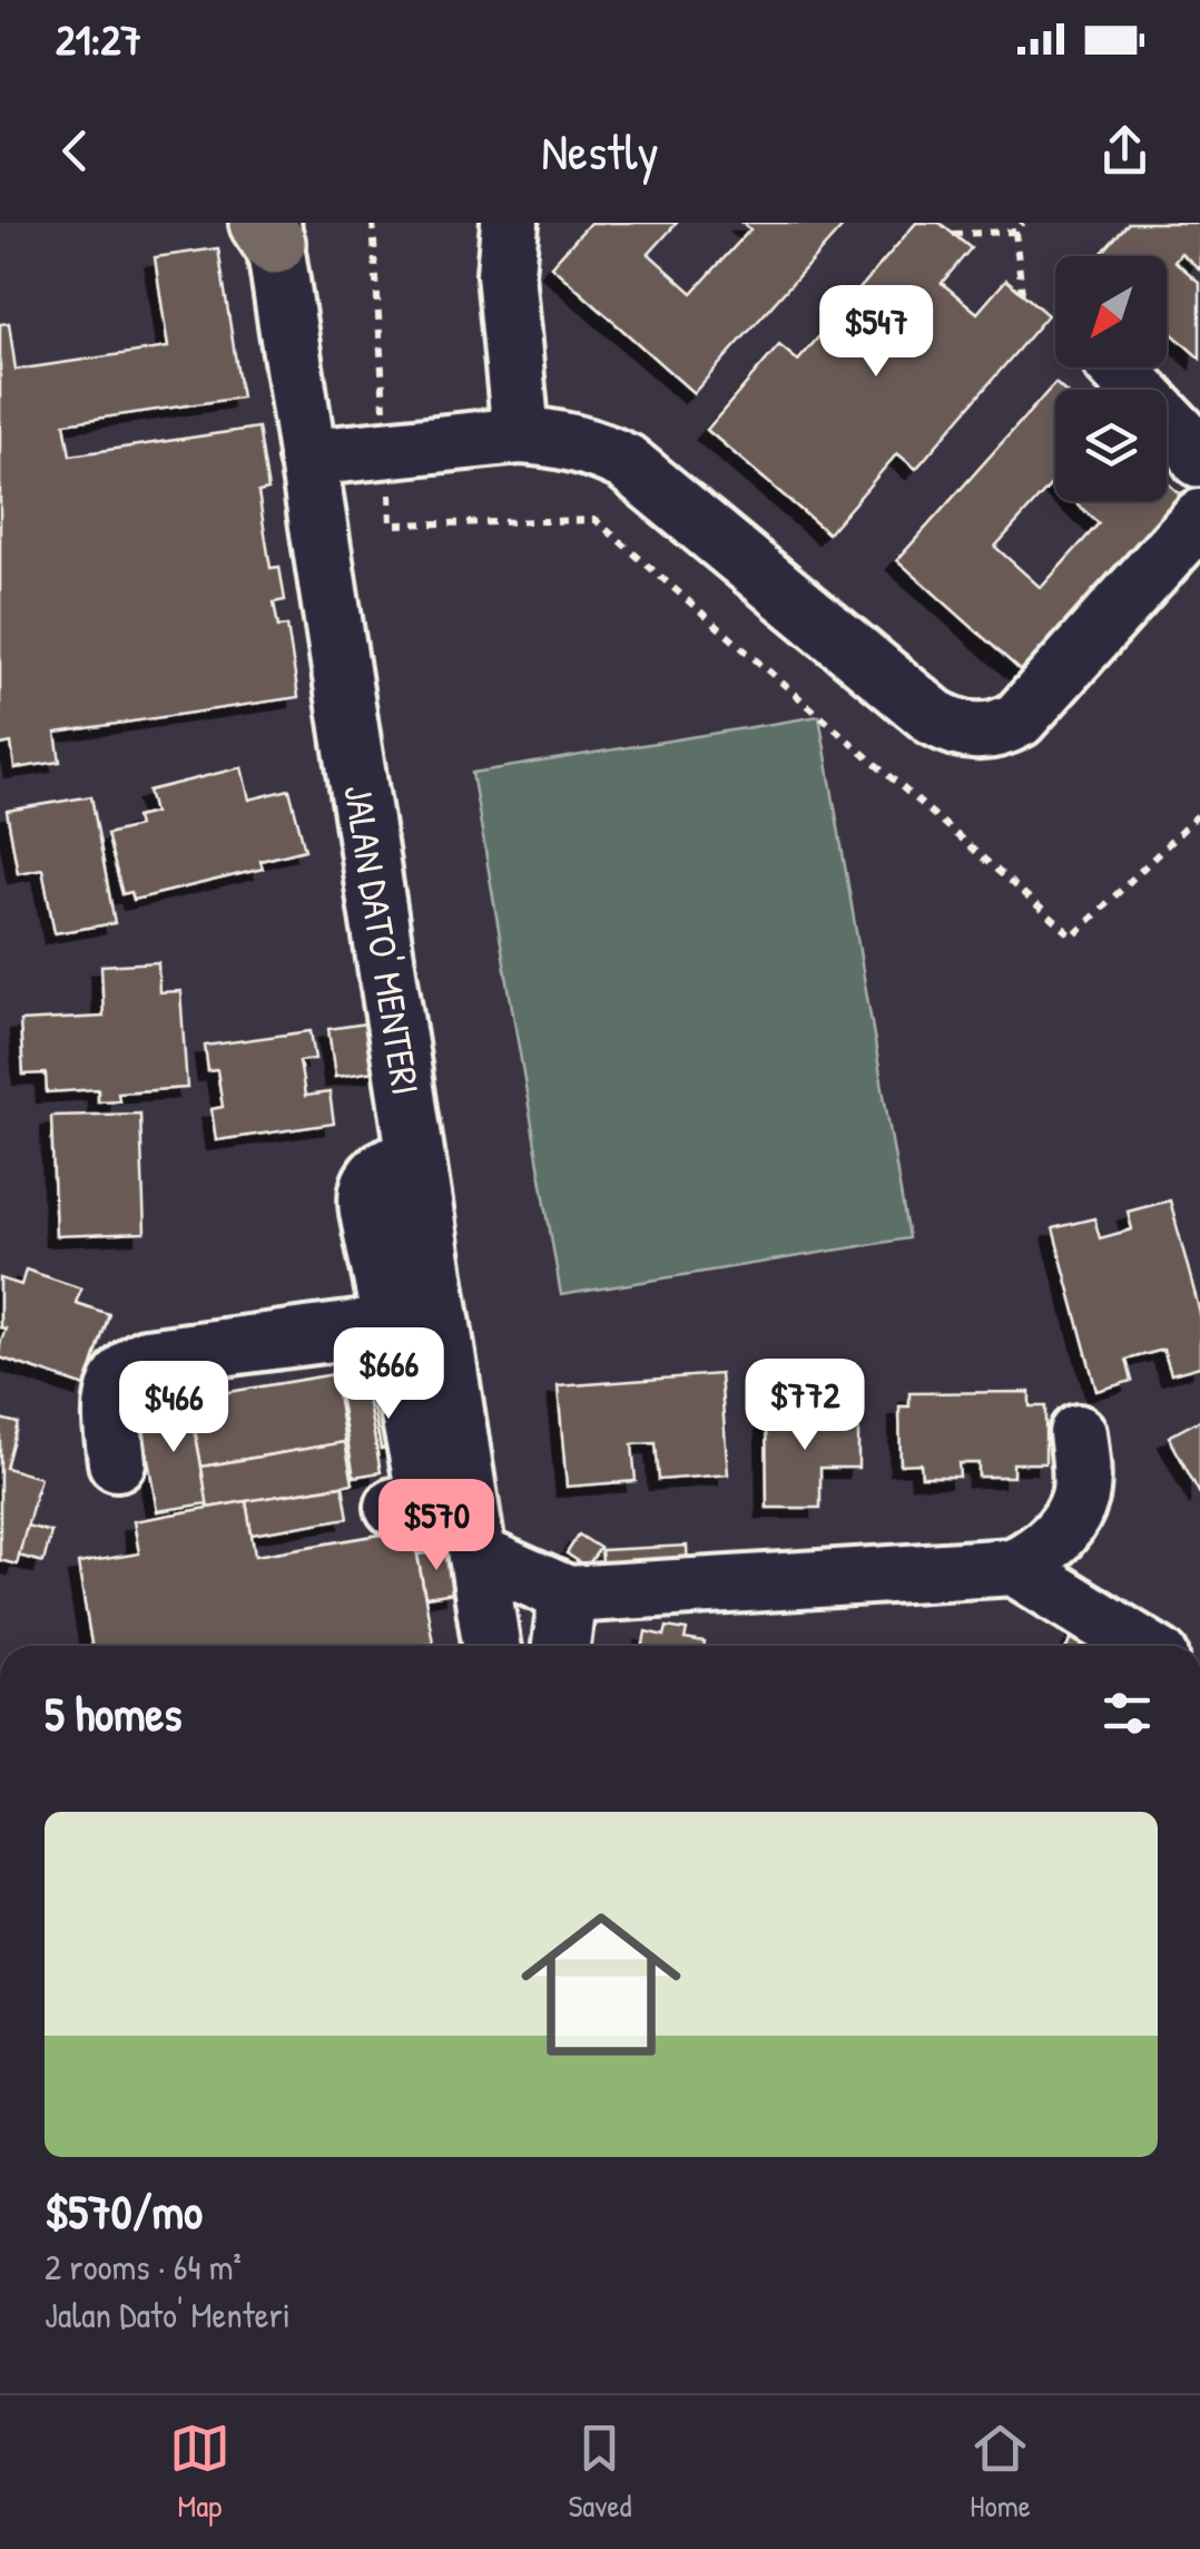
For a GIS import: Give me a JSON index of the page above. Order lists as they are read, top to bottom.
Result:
{
  "streets": {
    "street": ["JALAN DATO' MENTERI"]
  },
  "north": "bottom left",
  "page": {
    "status": "21:27",
    "header": "Nestly",
    "price": [
      "$547",
      "$666",
      "$772",
      "$466",
      "$570"
    ],
    "heading": "5 homes",
    "list": [
      {
        "name": "$570/mo",
        "note": "2 rooms · 64 m² · Jalan Dato' Menteri"
      }
    ],
    "tabs": ["Map", "Saved", "Home"]
  }
}
